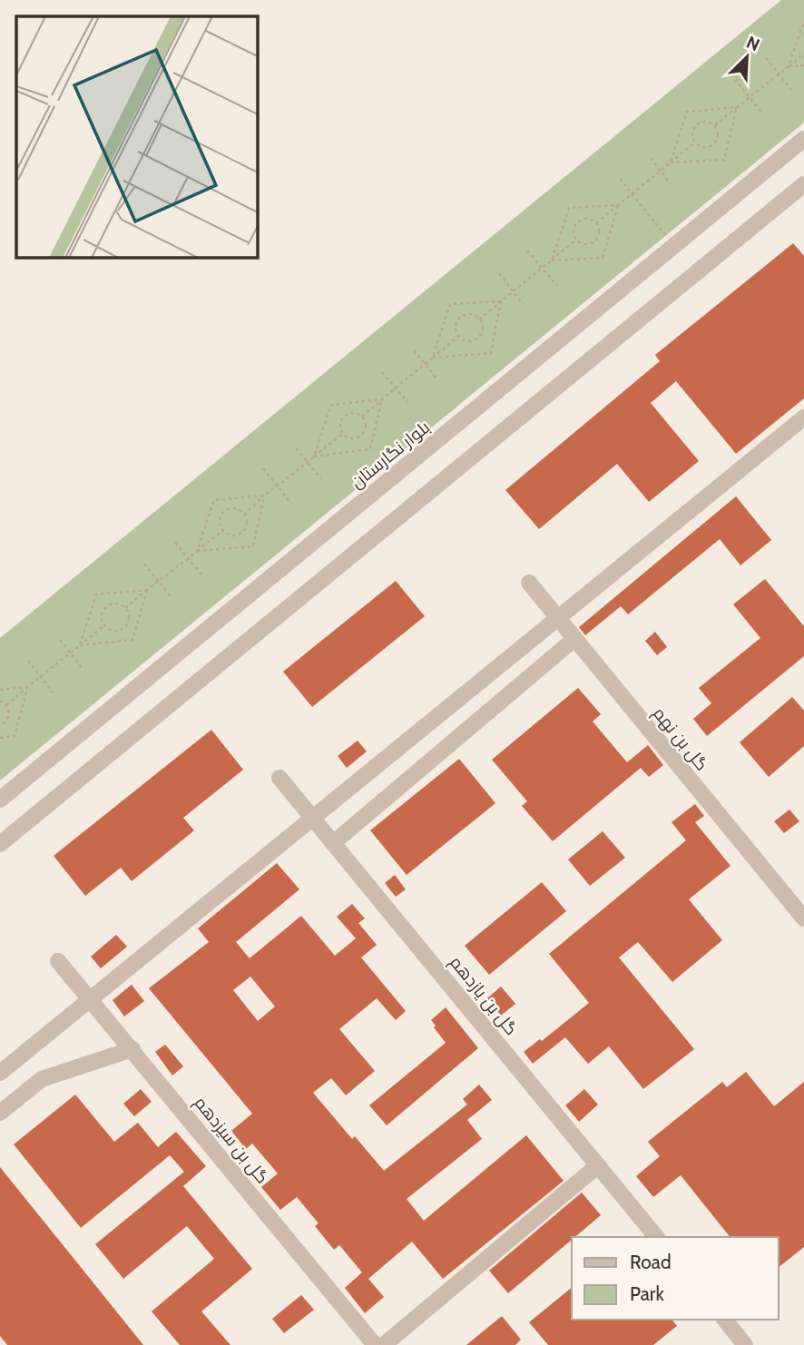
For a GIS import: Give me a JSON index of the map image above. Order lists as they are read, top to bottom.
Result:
{
  "streets": {
    "street": [
      "بلوار نگارستان",
      "گل بن نهم",
      "گل بن یازدهم",
      "گل بن سیزدهم"
    ]
  },
  "legend": ["Road", "Park"],
  "north": "top right"
}
